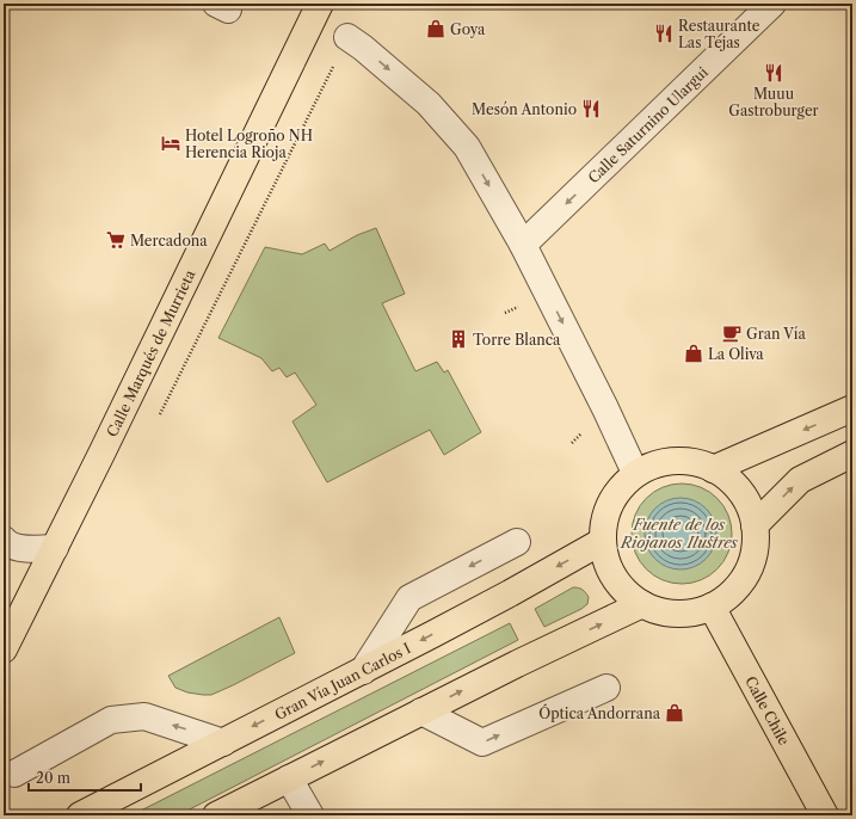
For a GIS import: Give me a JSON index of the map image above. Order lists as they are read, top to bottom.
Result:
{
  "streets": {
    "main road": ["Calle Marqués de Murrieta", "Gran Vía Juan Carlos I", "Calle Chile"],
    "street": ["Calle Saturnino Ulargui"]
  },
  "crossings": [
    ["Gran Vía Juan Carlos I", "Calle Chile"]
  ],
  "one_way": ["Calle Saturnino Ulargui"],
  "water": ["Fuente de los Riojanos Ilustres"],
  "places": {
    "shop": ["Goya", "La Oliva", "Óptica Andorrana"],
    "restaurant": ["Restaurante Las Tejas", "Muuu Gastroburger", "Mesón Antonio"],
    "hotel": ["Hotel Logroño NH Herencia Rioja"],
    "supermarket": ["Mercadona"],
    "cafe": ["Gran Vía"],
    "building": ["Torre Blanca"]
  },
  "scale_bar": "20 m"
}
